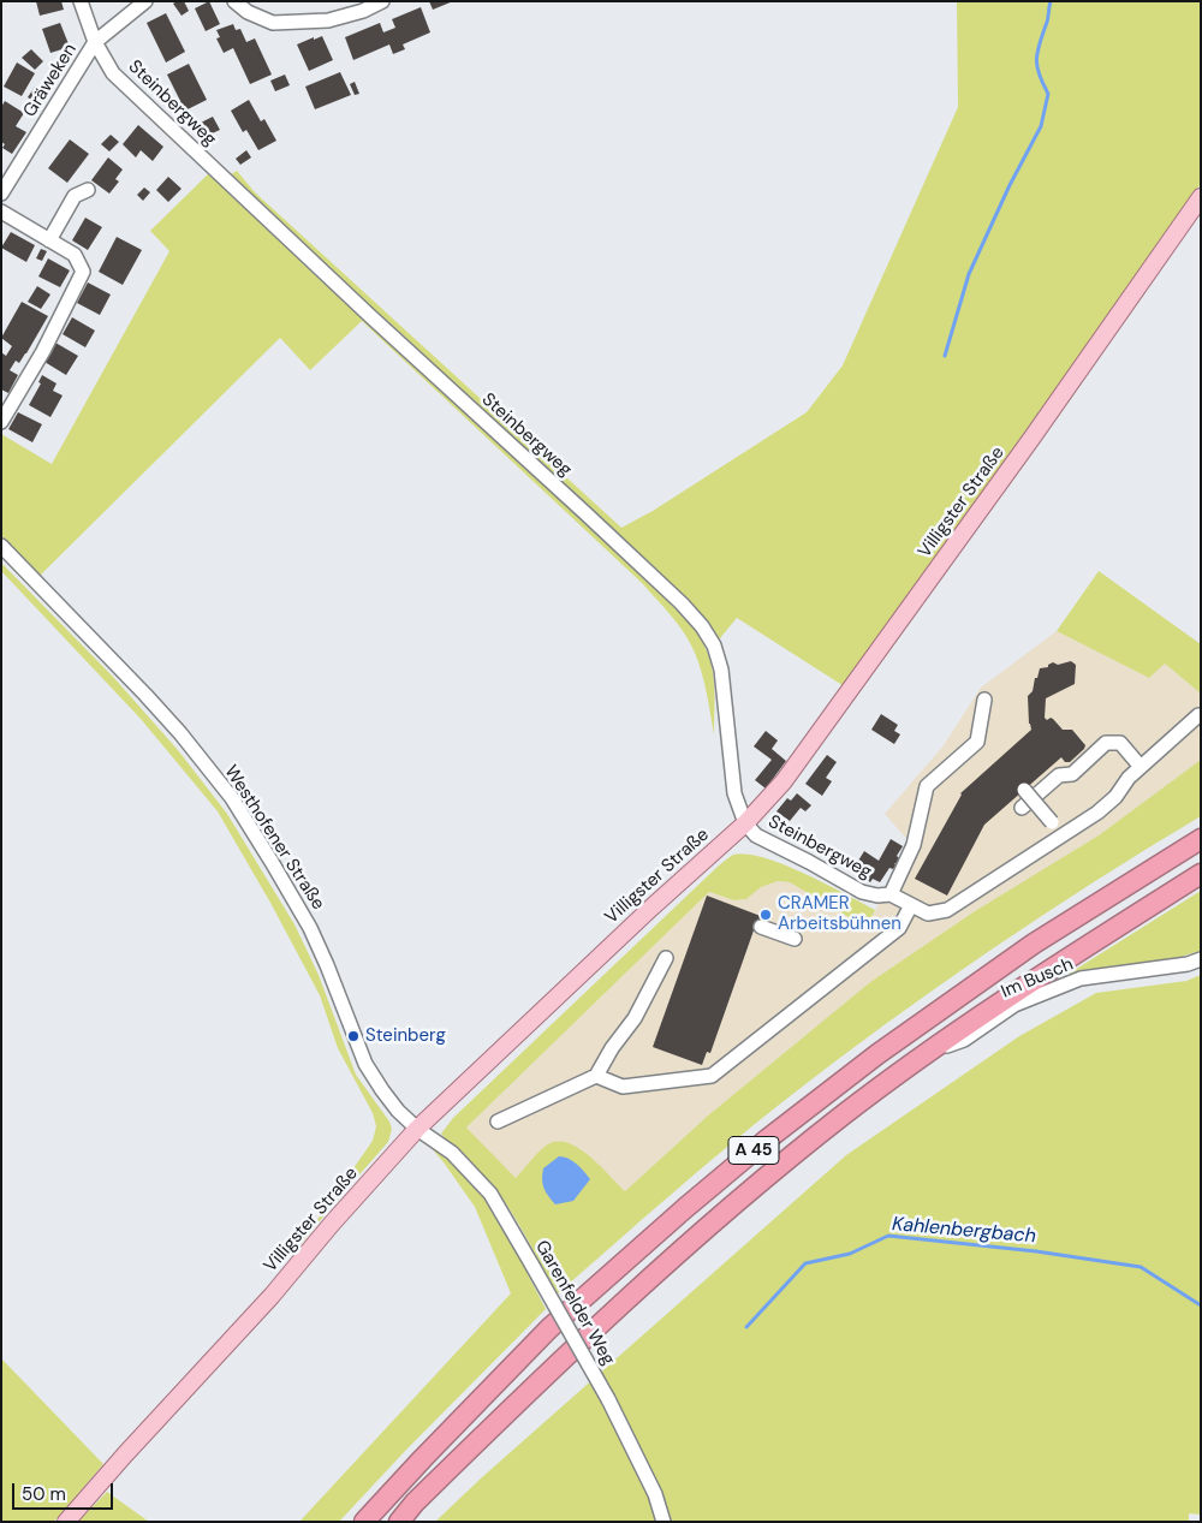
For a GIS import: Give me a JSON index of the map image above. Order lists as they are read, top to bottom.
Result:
{
  "streets": {
    "highway": ["A 45"],
    "main road": ["Villigster Straße"],
    "street": [
      "Gräweken",
      "Steinbergweg",
      "Westhofener Straße",
      "Im Busch",
      "Garenfelder Weg"
    ]
  },
  "crossings": [
    ["Gräweken", "Steinbergweg"],
    ["Steinbergweg", "Villigster Straße"],
    ["Villigster Straße", "Westhofener Straße"],
    ["Villigster Straße", "Garenfelder Weg"],
    ["Westhofener Straße", "Garenfelder Weg"],
    ["Im Busch", "A 45"]
  ],
  "water": ["Kahlenbergbach"],
  "places": ["CRAMER Arbeitsbühnen", "Steinberg"],
  "scale_bar": "50 m"
}
